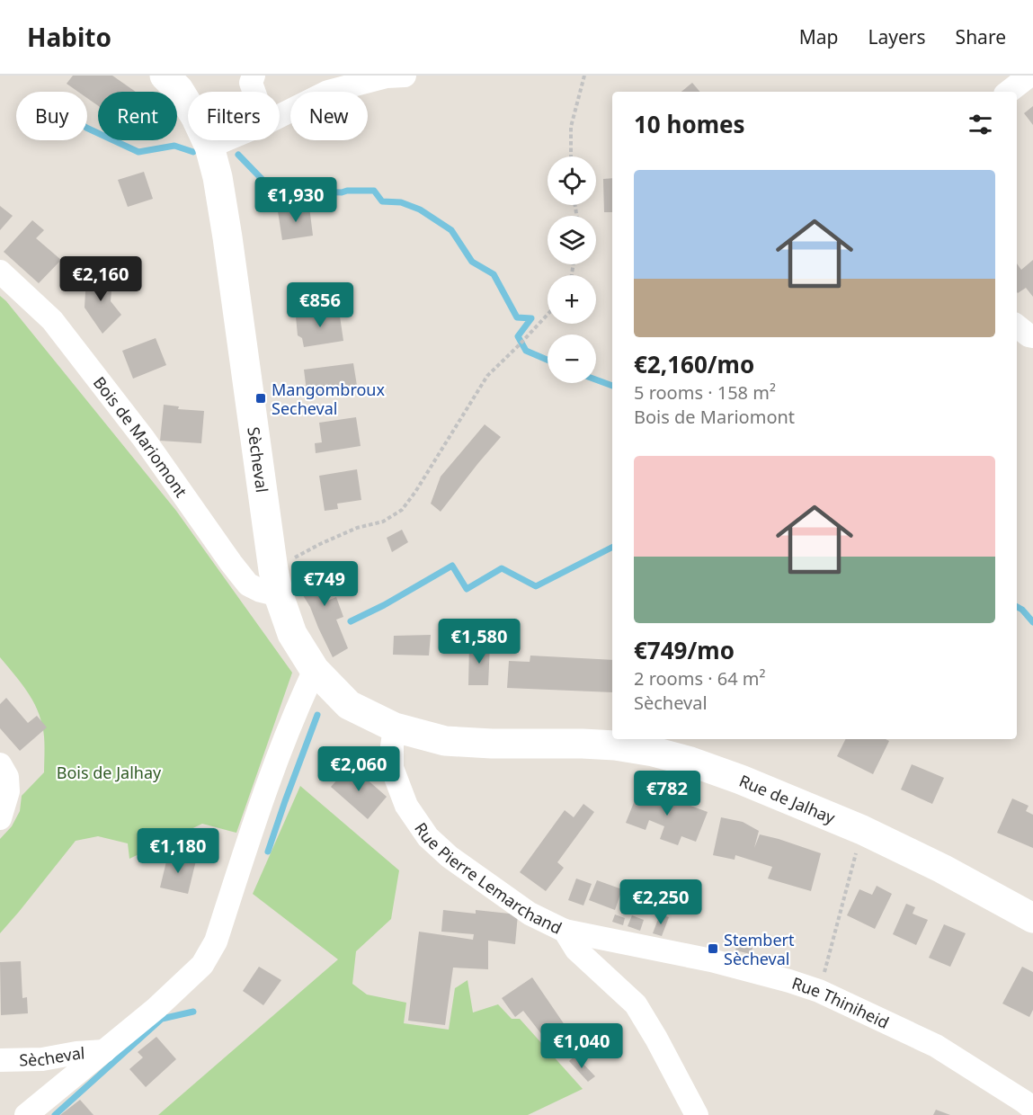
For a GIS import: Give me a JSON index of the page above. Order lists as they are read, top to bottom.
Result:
{
  "streets": {
    "main road": ["Sècheval", "Rue de Jalhay"],
    "street": ["Bois de Mariomont", "Rue Pierre Lemarchand", "Rue Thiniheid"]
  },
  "crossings": [
    ["Bois de Mariomont", "Sècheval"],
    ["Sècheval", "Rue de Jalhay"],
    ["Rue de Jalhay", "Rue Pierre Lemarchand"],
    ["Rue Pierre Lemarchand", "Rue Thiniheid"]
  ],
  "parks": ["Bois de Jalhay"],
  "places": {
    "transit": ["Mangombroux Secheval", "Stembert Sècheval"]
  },
  "page": {
    "header": "Habito",
    "nav": ["Map", "Layers", "Share"],
    "chip": [
      "Buy",
      "Rent",
      "Filters",
      "New"
    ],
    "heading": "10 homes",
    "map_buttons": ["+", "−"],
    "list": [
      {
        "name": "€2,160/mo",
        "note": "5 rooms · 158 m² · Bois de Mariomont"
      },
      {
        "name": "€749/mo",
        "note": "2 rooms · 64 m² · Sècheval"
      }
    ],
    "price": [
      "€1,930",
      "€2,160",
      "€856",
      "€749",
      "€1,580",
      "€2,060",
      "€782",
      "€1,180",
      "€2,250",
      "€1,040"
    ]
  }
}
